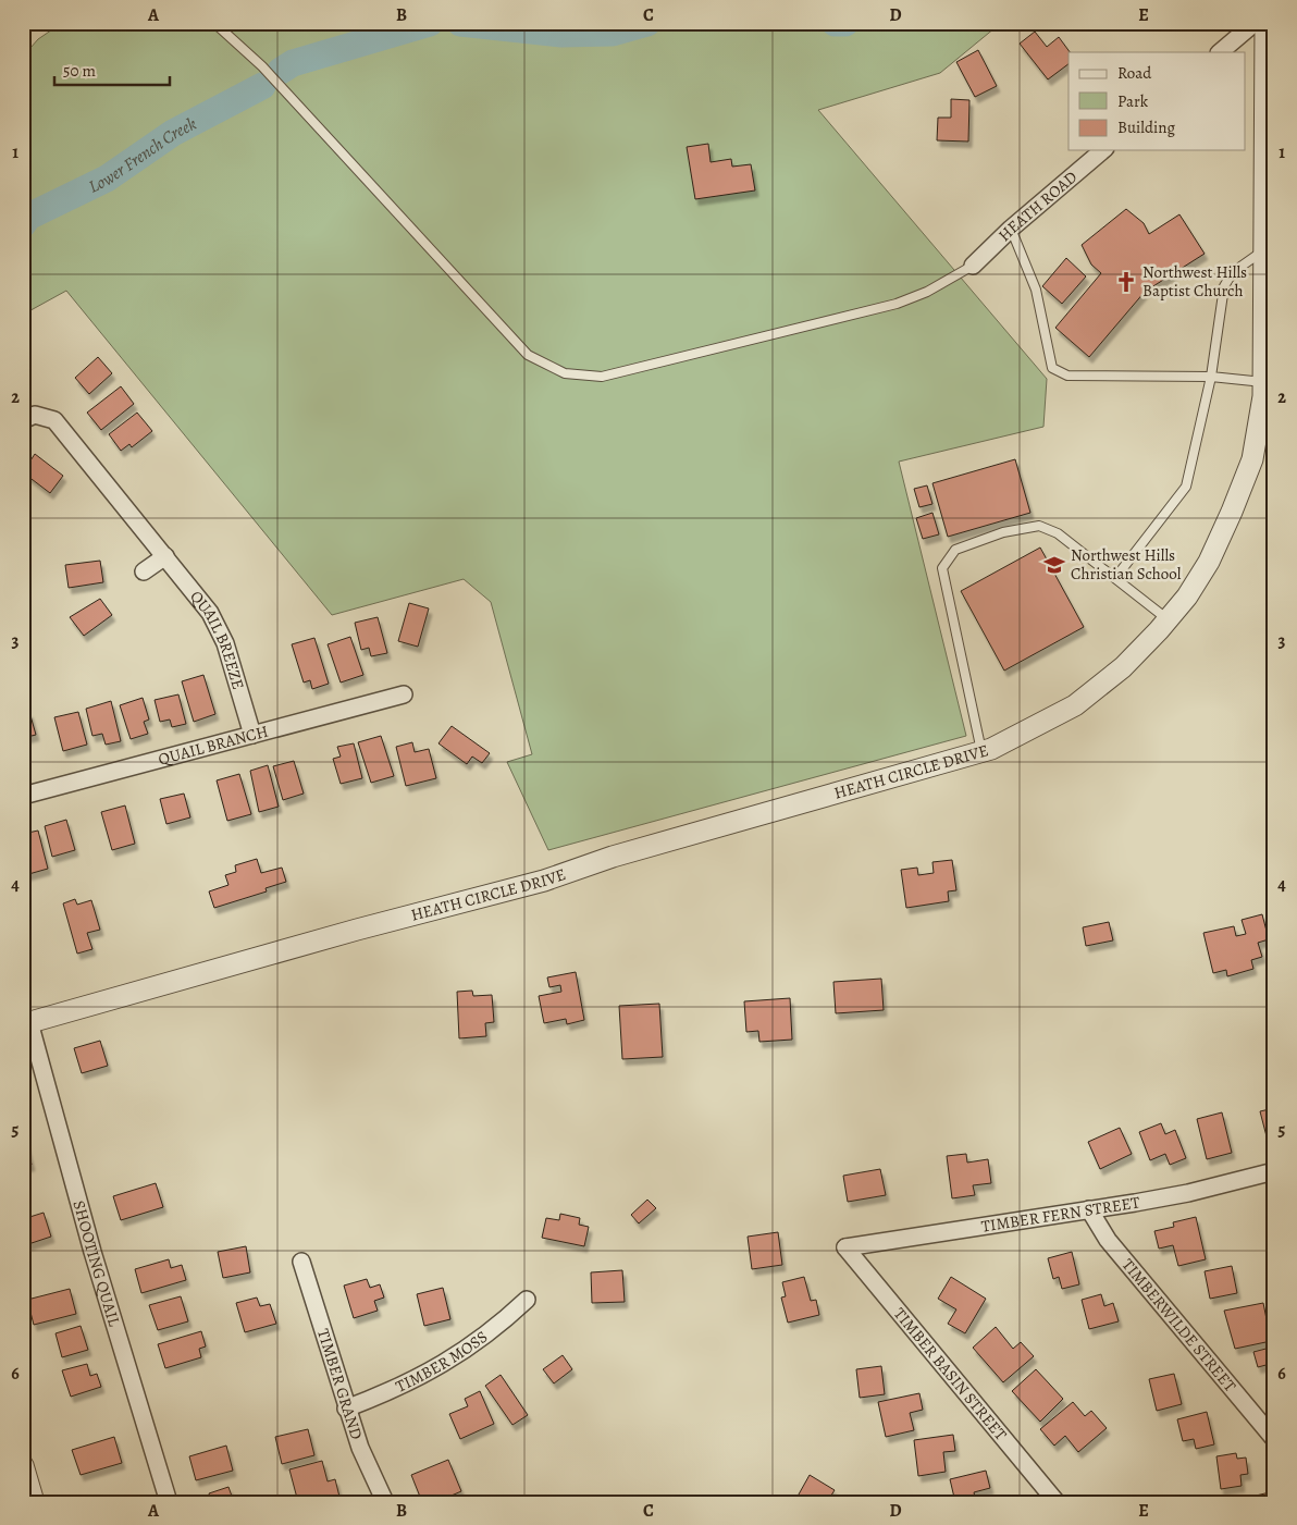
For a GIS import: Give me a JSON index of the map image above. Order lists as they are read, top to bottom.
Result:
{
  "streets": {
    "street": [
      "HEATH ROAD",
      "QUAIL BREEZE",
      "QUAIL BRANCH",
      "HEATH CIRCLE DRIVE",
      "TIMBER FERN STREET",
      "SHOOTING QUAIL",
      "TIMBERWILDE STREET",
      "TIMBER MOSS",
      "TIMBER BASIN STREET",
      "TIMBER GRAND"
    ]
  },
  "crossings": [
    ["QUAIL BREEZE", "QUAIL BRANCH"],
    ["HEATH CIRCLE DRIVE", "SHOOTING QUAIL"],
    ["TIMBER FERN STREET", "TIMBERWILDE STREET"],
    ["TIMBER FERN STREET", "TIMBER BASIN STREET"],
    ["TIMBER MOSS", "TIMBER GRAND"]
  ],
  "water": ["Lower French Creek"],
  "places": {
    "church": ["Northwest Hills Baptist Church"],
    "school or university": ["Northwest Hills Christian School"]
  },
  "legend": ["Road", "Park", "Building"],
  "scale_bar": "50 m",
  "grid": {
    "columns": [
      "A",
      "B",
      "C",
      "D",
      "E"
    ],
    "rows": [
      "1",
      "2",
      "3",
      "4",
      "5",
      "6"
    ]
  }
}
